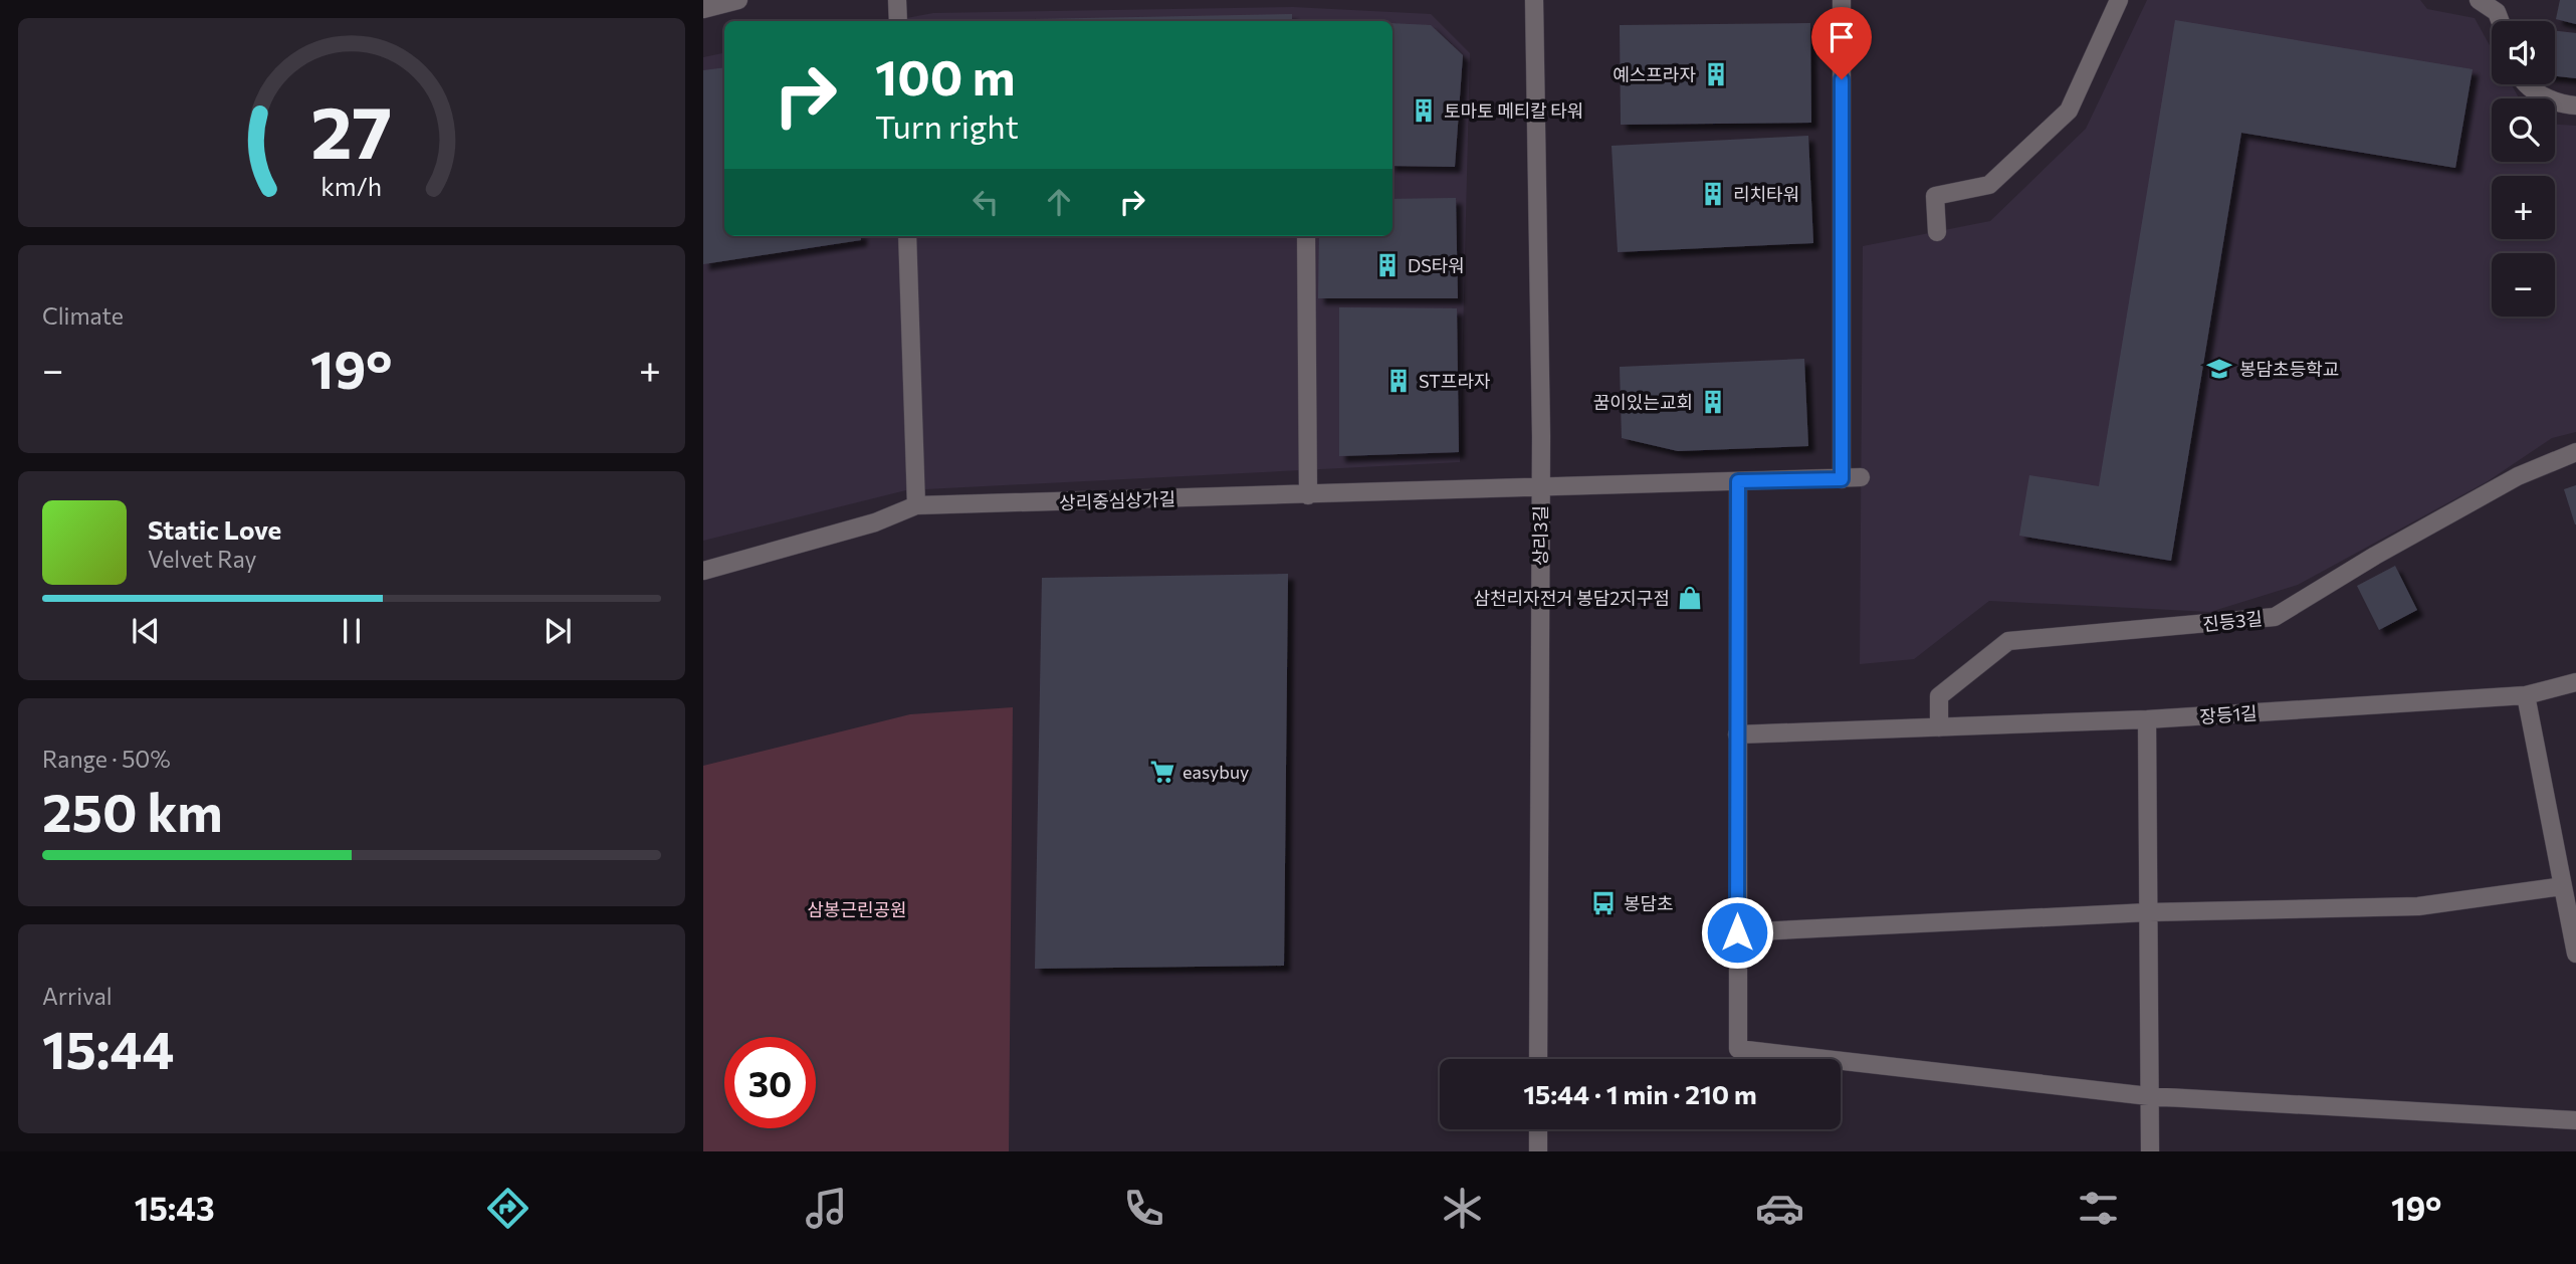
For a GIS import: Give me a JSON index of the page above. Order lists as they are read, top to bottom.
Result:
{
  "streets": {
    "street": [
      "상리중심상가길",
      "상리3길",
      "진등3길",
      "장등1길"
    ]
  },
  "crossings": [
    ["상리중심상가길", "상리3길"],
    ["진등3길", "장등1길"]
  ],
  "parks": ["삼봉근린공원"],
  "places": {
    "building": [
      "예스프라자",
      "토마토 메티칼 타워",
      "리치타워",
      "DS타워",
      "ST프라자",
      "꿈이있는교회"
    ],
    "school or university": ["봉담초등학교"],
    "shop": ["삼천리자전거 봉담2지구점"],
    "supermarket": ["easybuy"],
    "bus stop": ["봉담초"]
  },
  "page": {
    "map_buttons": ["+", "−"],
    "turn": ["100 m", "Turn right"],
    "tile": [
      "Climate",
      ["Range · 50%", "250 km"],
      ["Arrival", "15:44"]
    ],
    "heat": ["−", "19°", "+"],
    "song": ["Static Love", "Velvet Ray"],
    "limit": "30",
    "trip": "15:44 · 1 min · 210 m",
    "tabs": ["15:43", "19°"],
    "gauge": ["27", "km/h"]
  }
}
